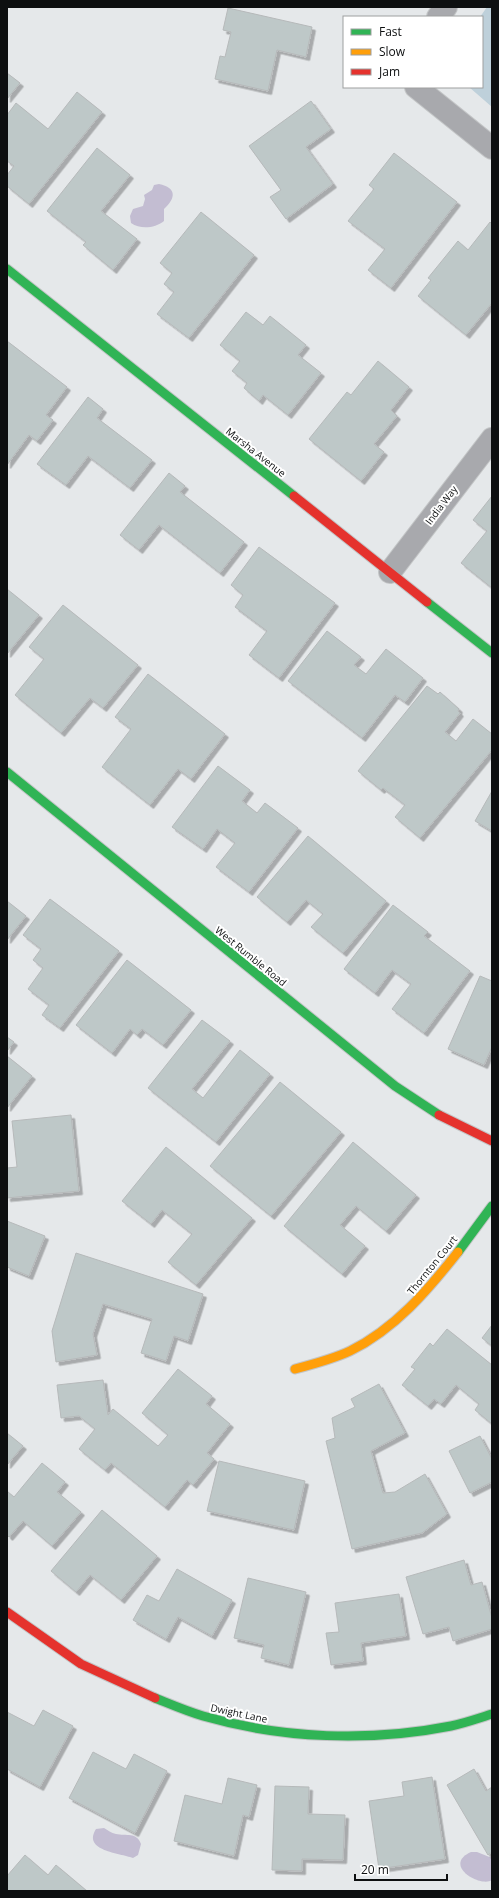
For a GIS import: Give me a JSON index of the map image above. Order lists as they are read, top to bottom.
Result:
{
  "streets": {
    "street": [
      "Marsha Avenue",
      "India Way",
      "West Rumble Road",
      "Thornton Court",
      "Dwight Lane"
    ]
  },
  "crossings": [
    ["Marsha Avenue", "India Way"]
  ],
  "legend": ["Fast", "Slow", "Jam"],
  "scale_bar": "20 m"
}
